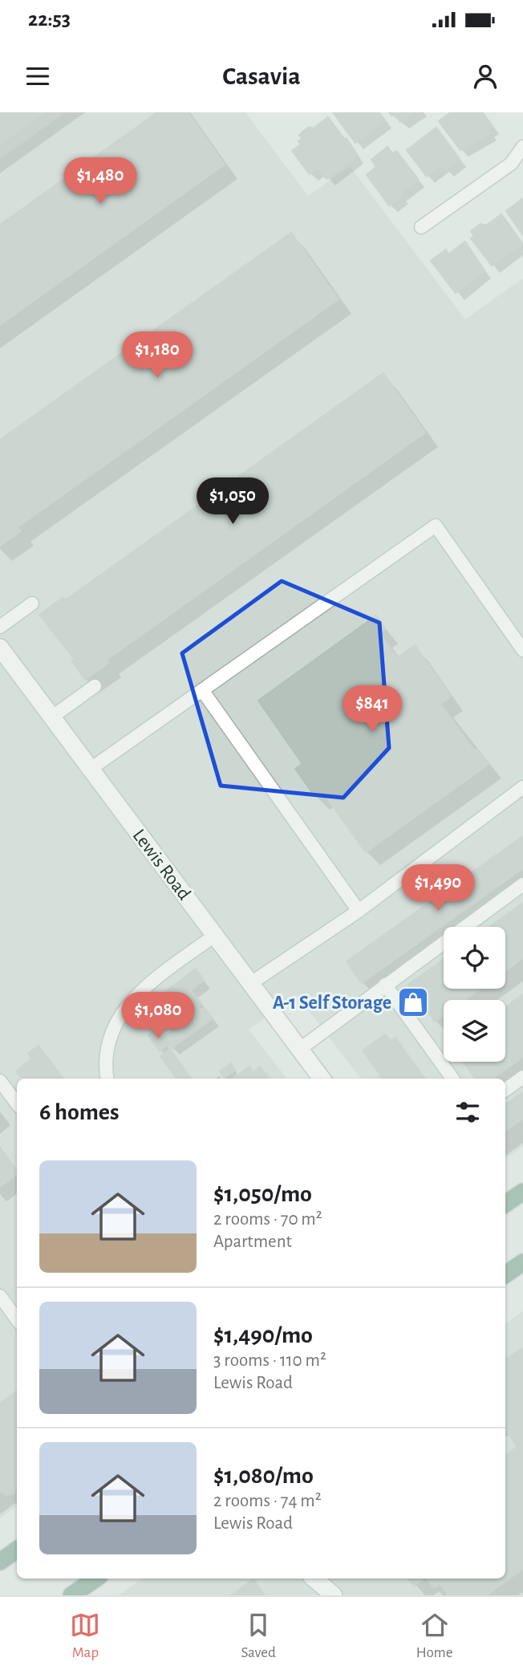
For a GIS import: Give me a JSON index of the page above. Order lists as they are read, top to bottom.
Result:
{
  "streets": {
    "street": ["Lewis Road"]
  },
  "places": {
    "shop": ["A-1 Self Storage"]
  },
  "page": {
    "status": "22:53",
    "header": "Casavia",
    "price": [
      "$1,480",
      "$1,180",
      "$1,050",
      "$841",
      "$1,490",
      "$1,080"
    ],
    "heading": "6 homes",
    "list": [
      {
        "name": "$1,050/mo",
        "note": "2 rooms · 70 m² · Apartment"
      },
      {
        "name": "$1,490/mo",
        "note": "3 rooms · 110 m² · Lewis Road"
      },
      {
        "name": "$1,080/mo",
        "note": "2 rooms · 74 m² · Lewis Road"
      }
    ],
    "tabs": ["Map", "Saved", "Home"]
  }
}
